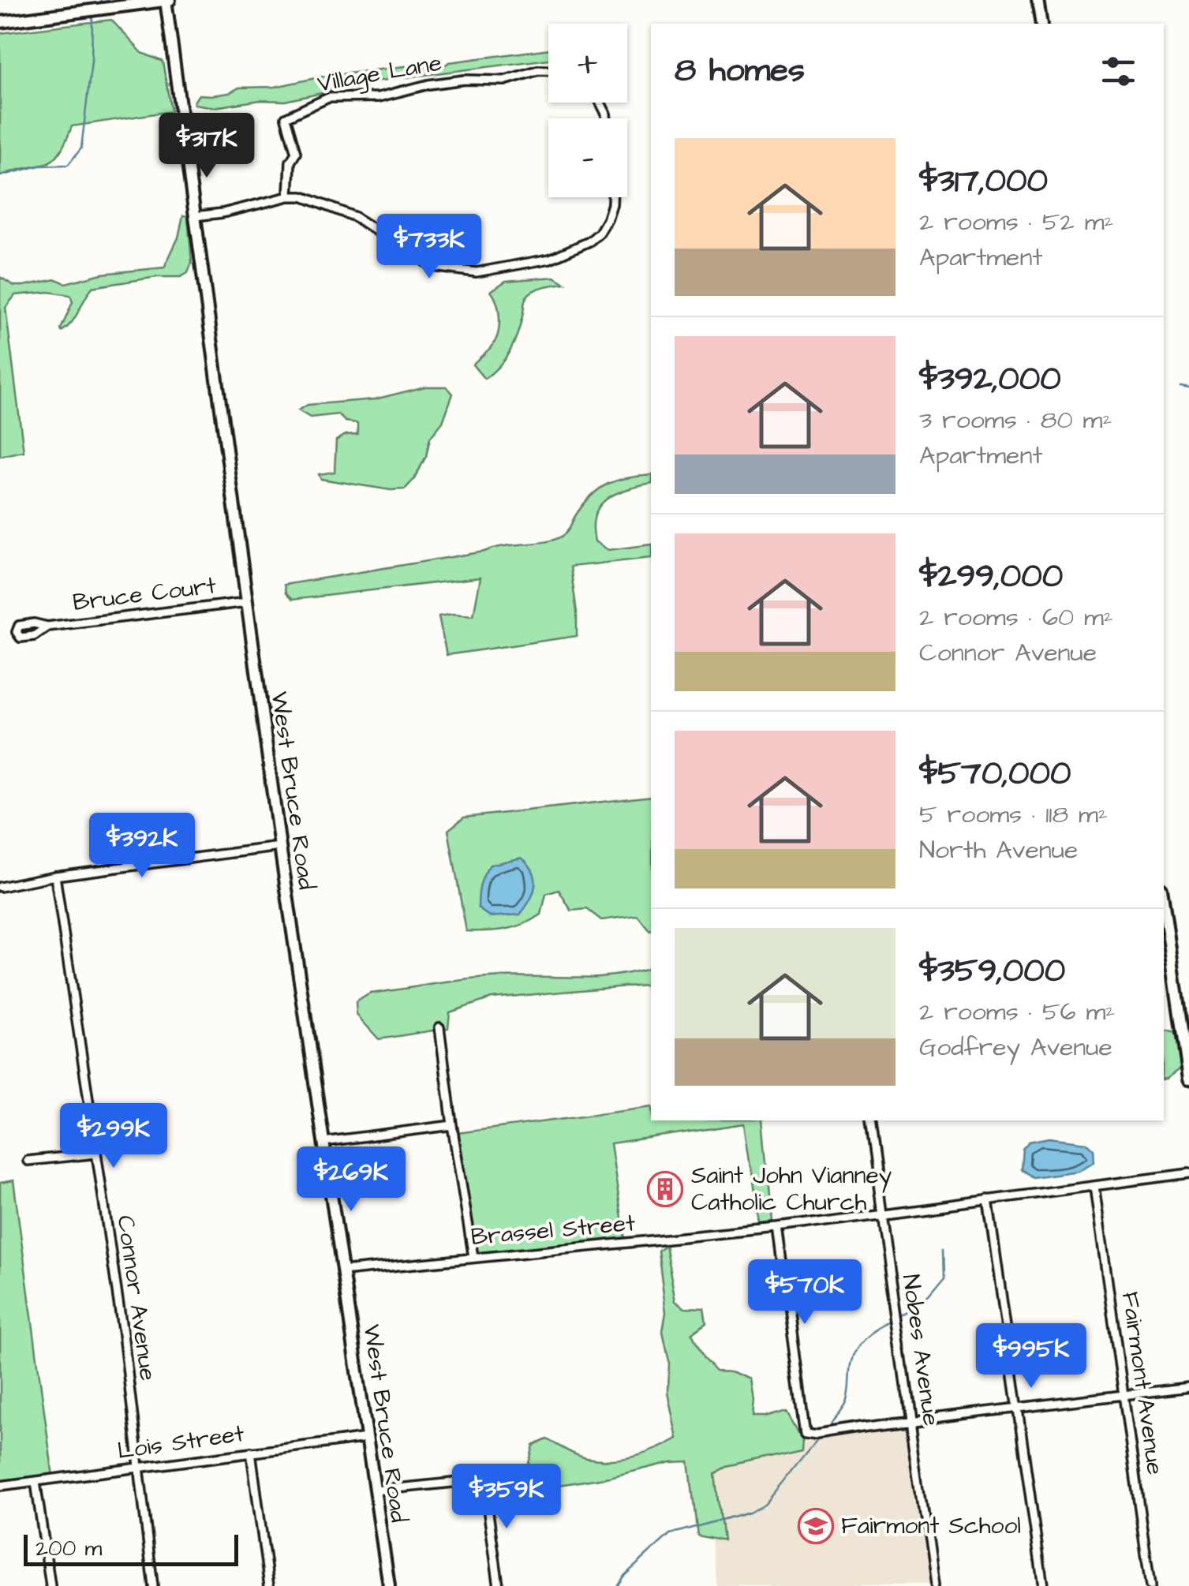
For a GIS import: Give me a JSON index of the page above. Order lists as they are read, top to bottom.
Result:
{
  "streets": {
    "street": [
      "Village Lane",
      "Bruce Court",
      "West Bruce Road",
      "Brassel Street",
      "Connor Avenue",
      "Nobes Avenue",
      "Fairmont Avenue",
      "Lois Street"
    ]
  },
  "crossings": [
    ["Bruce Court", "West Bruce Road"],
    ["West Bruce Road", "Brassel Street"],
    ["West Bruce Road", "Lois Street"],
    ["Brassel Street", "Nobes Avenue"],
    ["Brassel Street", "Fairmont Avenue"],
    ["Connor Avenue", "Lois Street"]
  ],
  "places": {
    "building": ["Saint John Vianney Catholic Church"],
    "school or university": ["Fairmont School"]
  },
  "scale_bar": "200 m",
  "page": {
    "map_buttons": ["+", "−"],
    "heading": "8 homes",
    "price": [
      "$317K",
      "$733K",
      "$392K",
      "$299K",
      "$269K",
      "$570K",
      "$995K",
      "$359K"
    ],
    "list": [
      {
        "name": "$317,000",
        "note": "2 rooms · 52 m² · Apartment"
      },
      {
        "name": "$392,000",
        "note": "3 rooms · 80 m² · Apartment"
      },
      {
        "name": "$299,000",
        "note": "2 rooms · 60 m² · Connor Avenue"
      },
      {
        "name": "$570,000",
        "note": "5 rooms · 118 m² · North Avenue"
      },
      {
        "name": "$359,000",
        "note": "2 rooms · 56 m² · Godfrey Avenue"
      }
    ],
    "scale": "200 m"
  }
}
